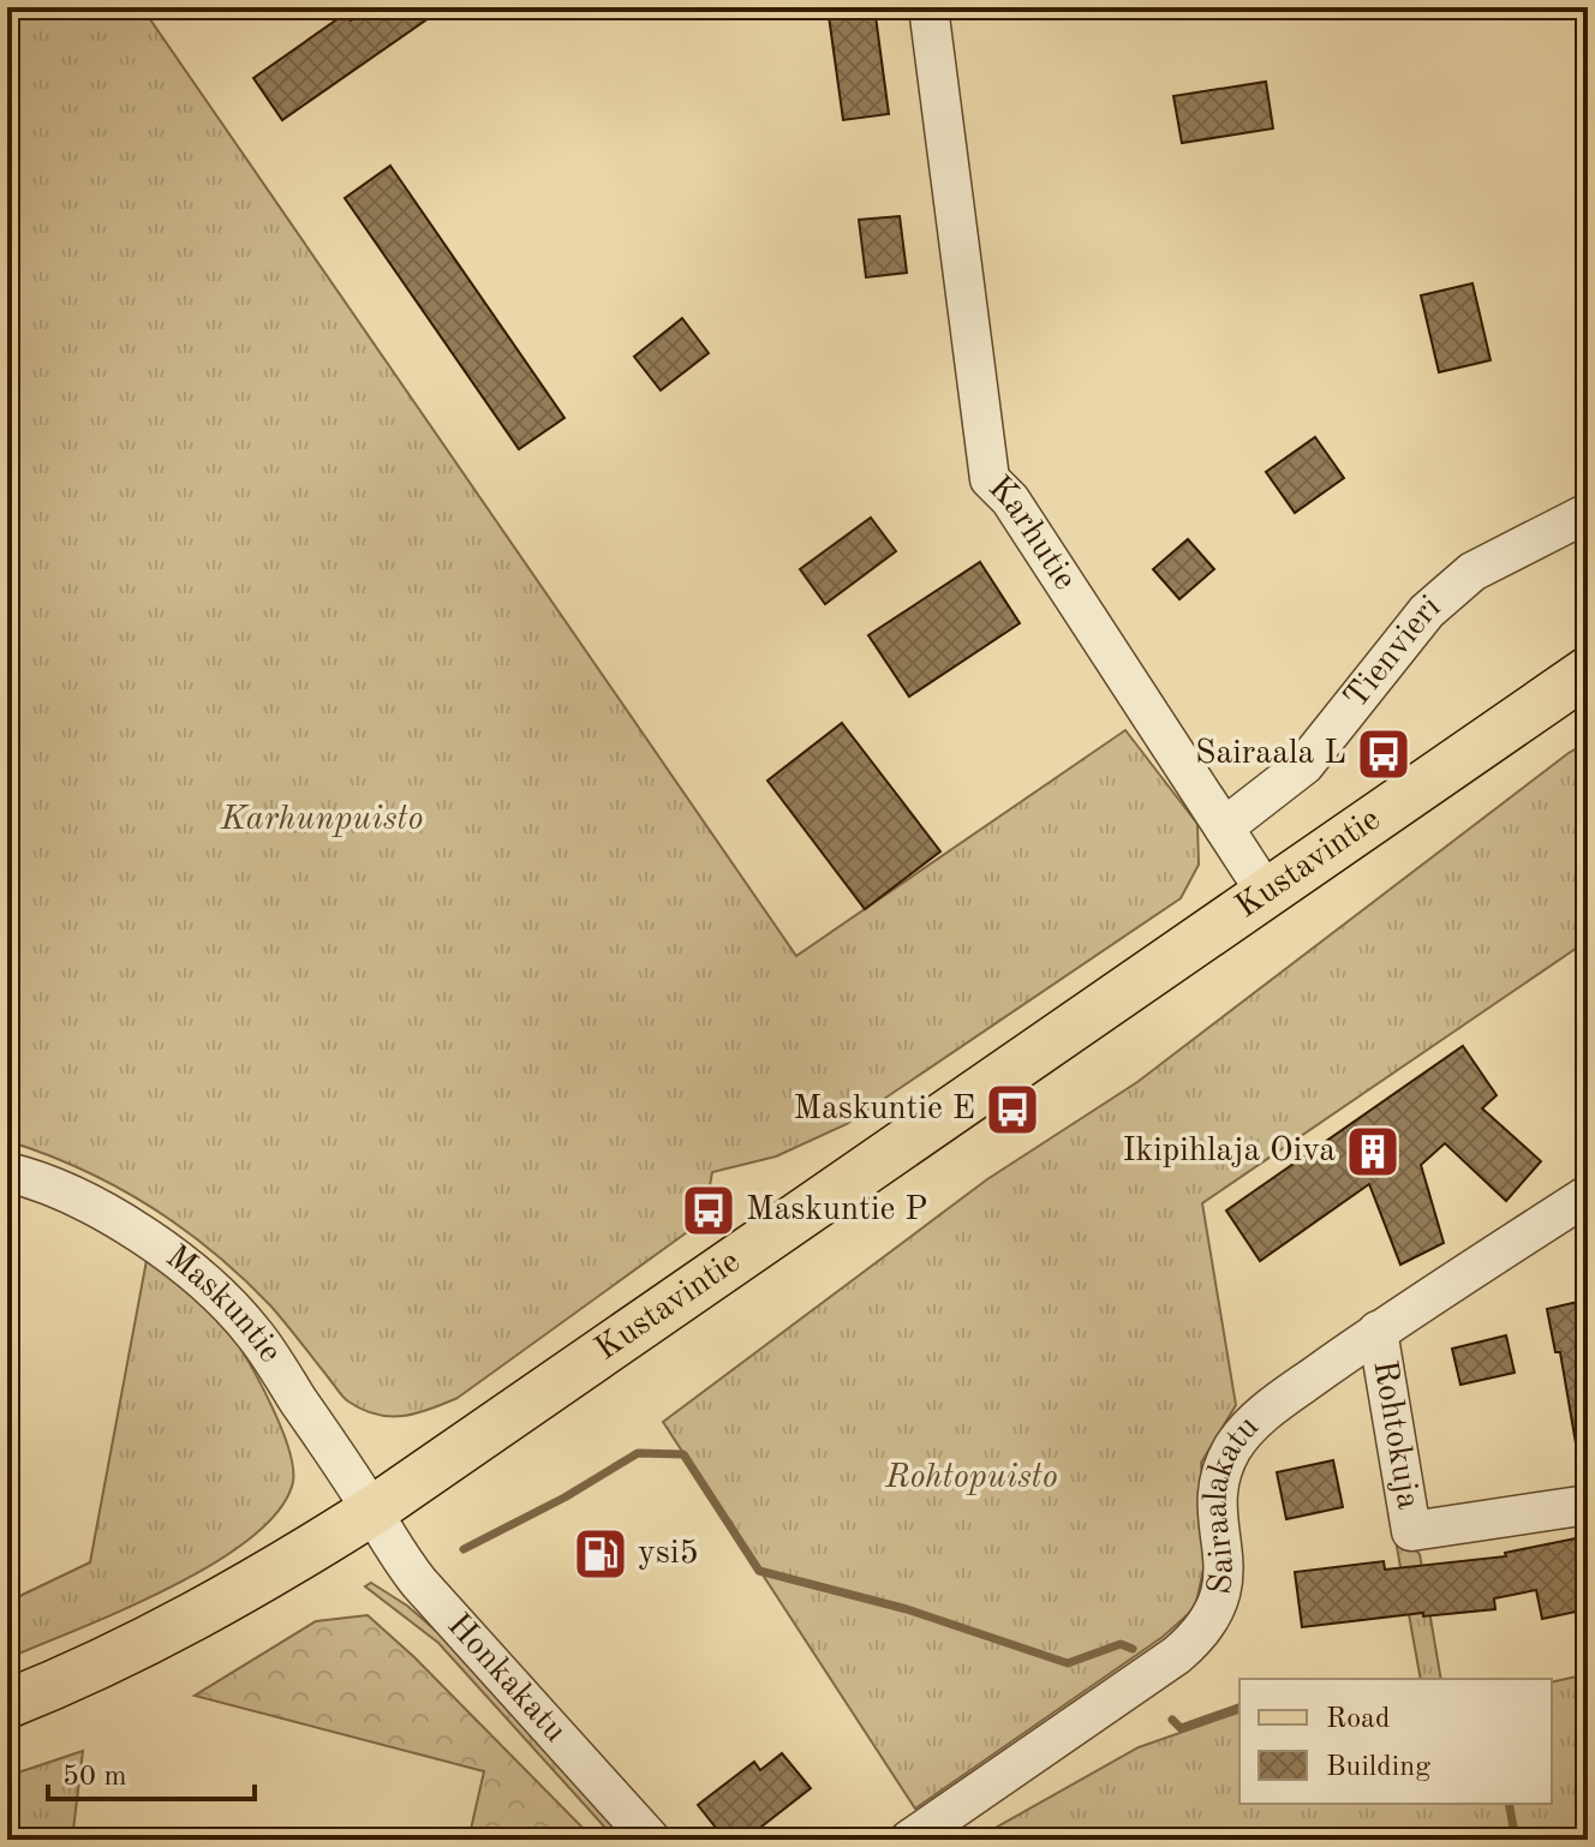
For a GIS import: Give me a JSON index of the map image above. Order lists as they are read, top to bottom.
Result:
{
  "streets": {
    "main road": ["Kustavintie"],
    "street": [
      "Karhutie",
      "Tienvieri",
      "Maskuntie",
      "Rohtokuja",
      "Sairaalakatu",
      "Honkakatu"
    ]
  },
  "crossings": [
    ["Karhutie", "Tienvieri"],
    ["Karhutie", "Kustavintie"],
    ["Kustavintie", "Maskuntie"],
    ["Kustavintie", "Honkakatu"],
    ["Maskuntie", "Honkakatu"],
    ["Rohtokuja", "Sairaalakatu"]
  ],
  "parks": ["Karhunpuisto", "Rohtopuisto"],
  "places": {
    "bus stop": ["Sairaala L", "Maskuntie E", "Maskuntie P"],
    "building": ["Ikipihlaja Oiva"],
    "fuel station": ["ysi5"]
  },
  "legend": ["Road", "Building"],
  "scale_bar": "50 m"
}
